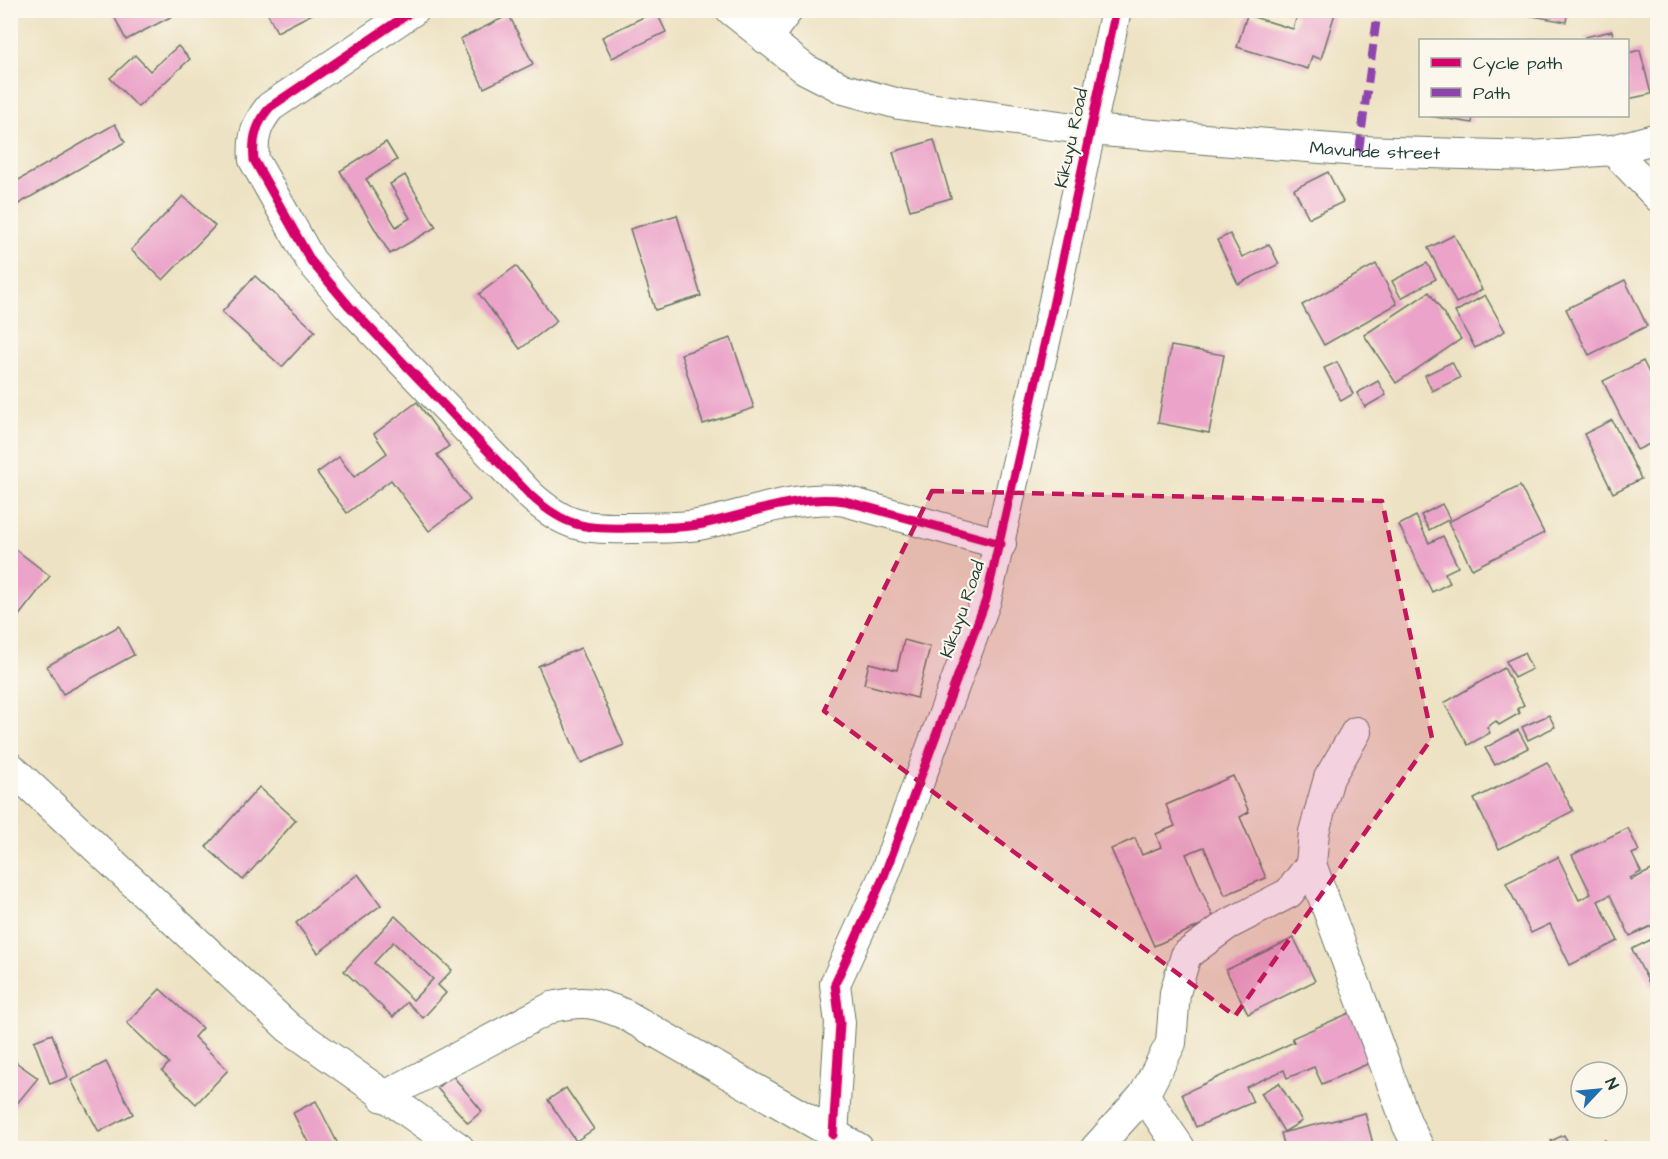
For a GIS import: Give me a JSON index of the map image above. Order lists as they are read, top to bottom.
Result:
{
  "streets": {
    "street": ["Kikuyu Road", "Mavunde street"]
  },
  "crossings": [
    ["Kikuyu Road", "Mavunde street"]
  ],
  "legend": ["Cycle path", "Path"],
  "north": "top right"
}
